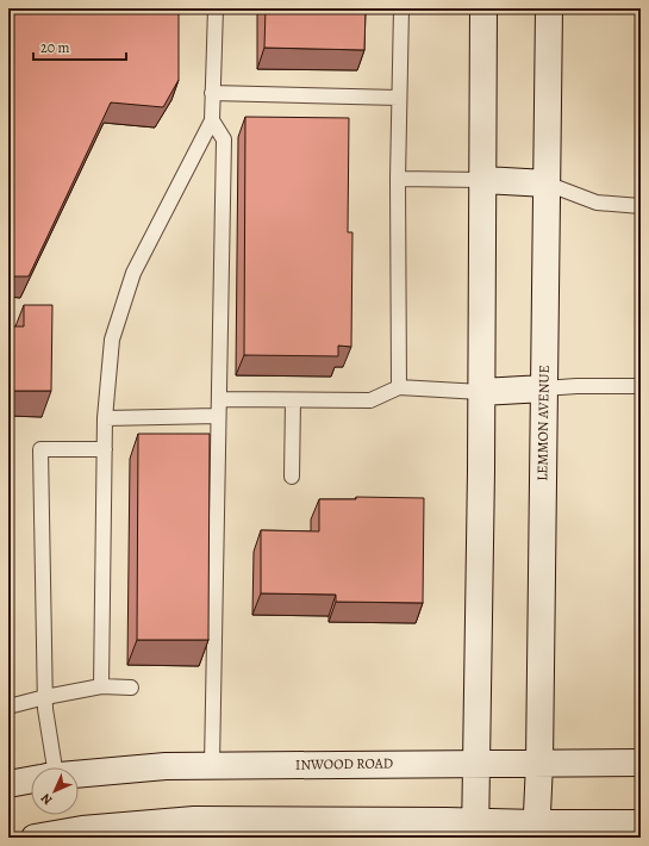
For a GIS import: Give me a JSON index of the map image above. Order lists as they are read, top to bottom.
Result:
{
  "streets": {
    "main road": ["LEMMON AVENUE", "INWOOD ROAD"]
  },
  "crossings": [
    ["LEMMON AVENUE", "INWOOD ROAD"]
  ],
  "scale_bar": "20 m",
  "north": "bottom left"
}
